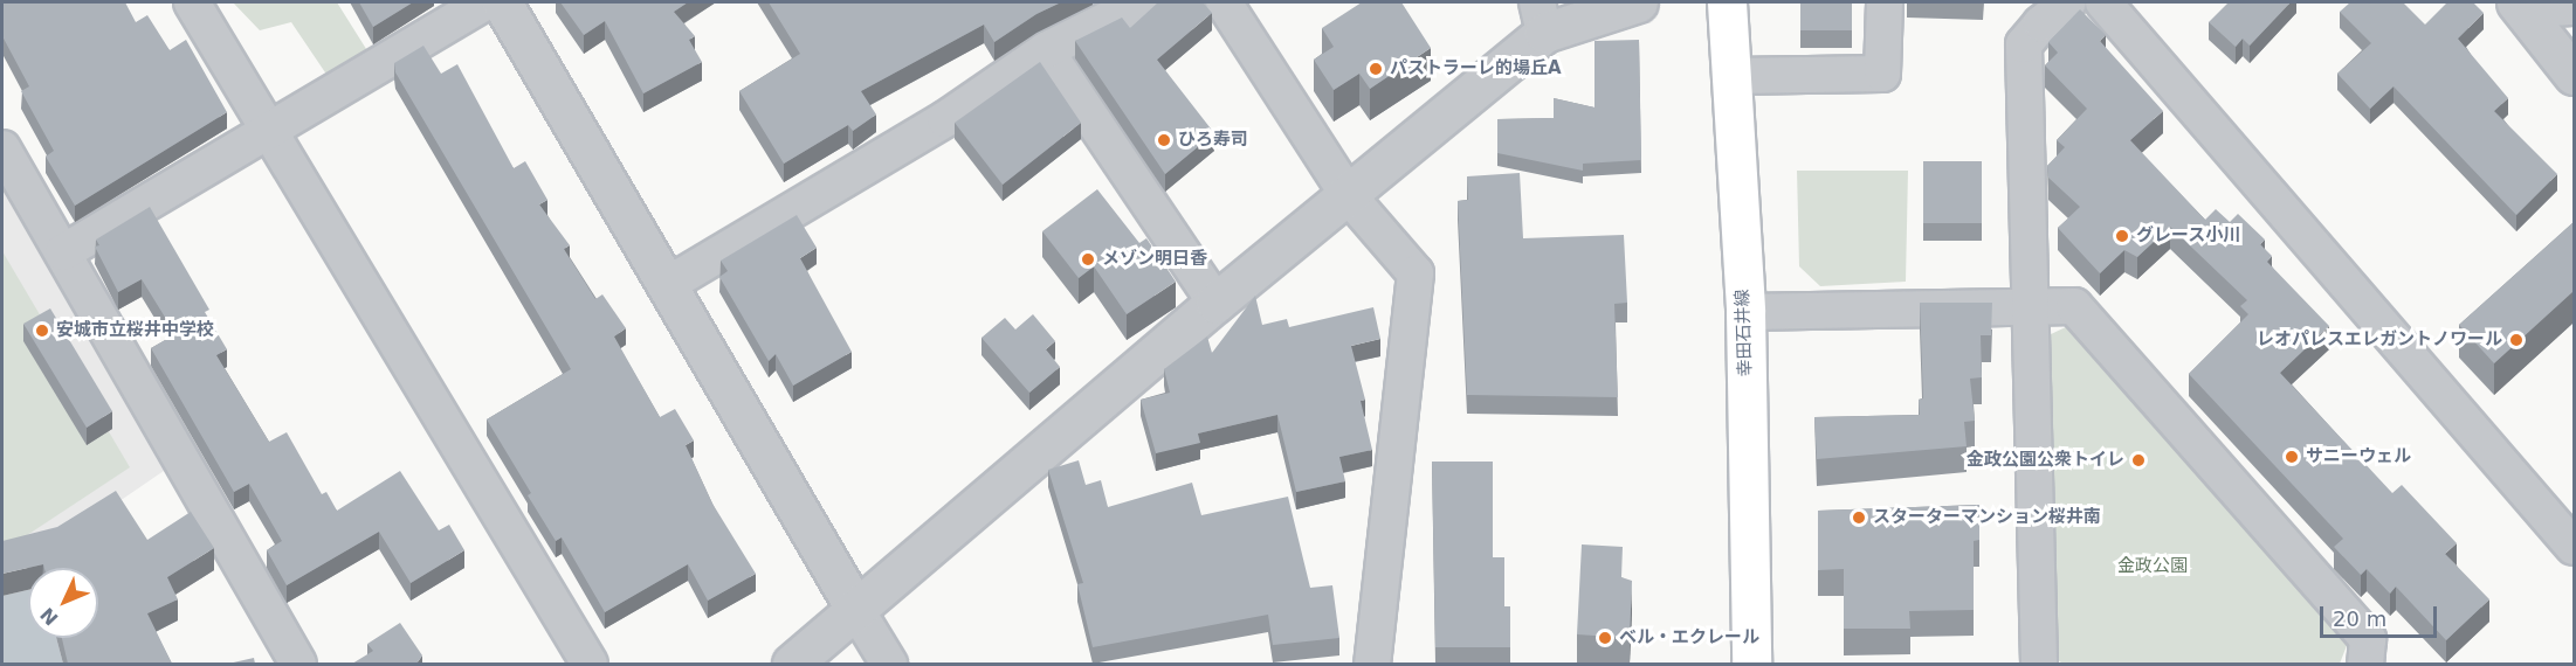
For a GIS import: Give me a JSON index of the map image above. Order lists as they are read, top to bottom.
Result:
{
  "streets": {
    "main road": ["幸田石井線"]
  },
  "parks": ["金政公園"],
  "places": [
    "パストラーレ的場丘A",
    "ひろ寿司",
    "グレース小川",
    "メゾン明日香",
    "安城市立桜井中学校",
    "レオパレスエレガントノワール",
    "サニーウェル",
    "金政公園公衆トイレ",
    "スターターマンション桜井南",
    "ベル・エクレール"
  ],
  "scale_bar": "20 m",
  "north": "bottom left"
}
